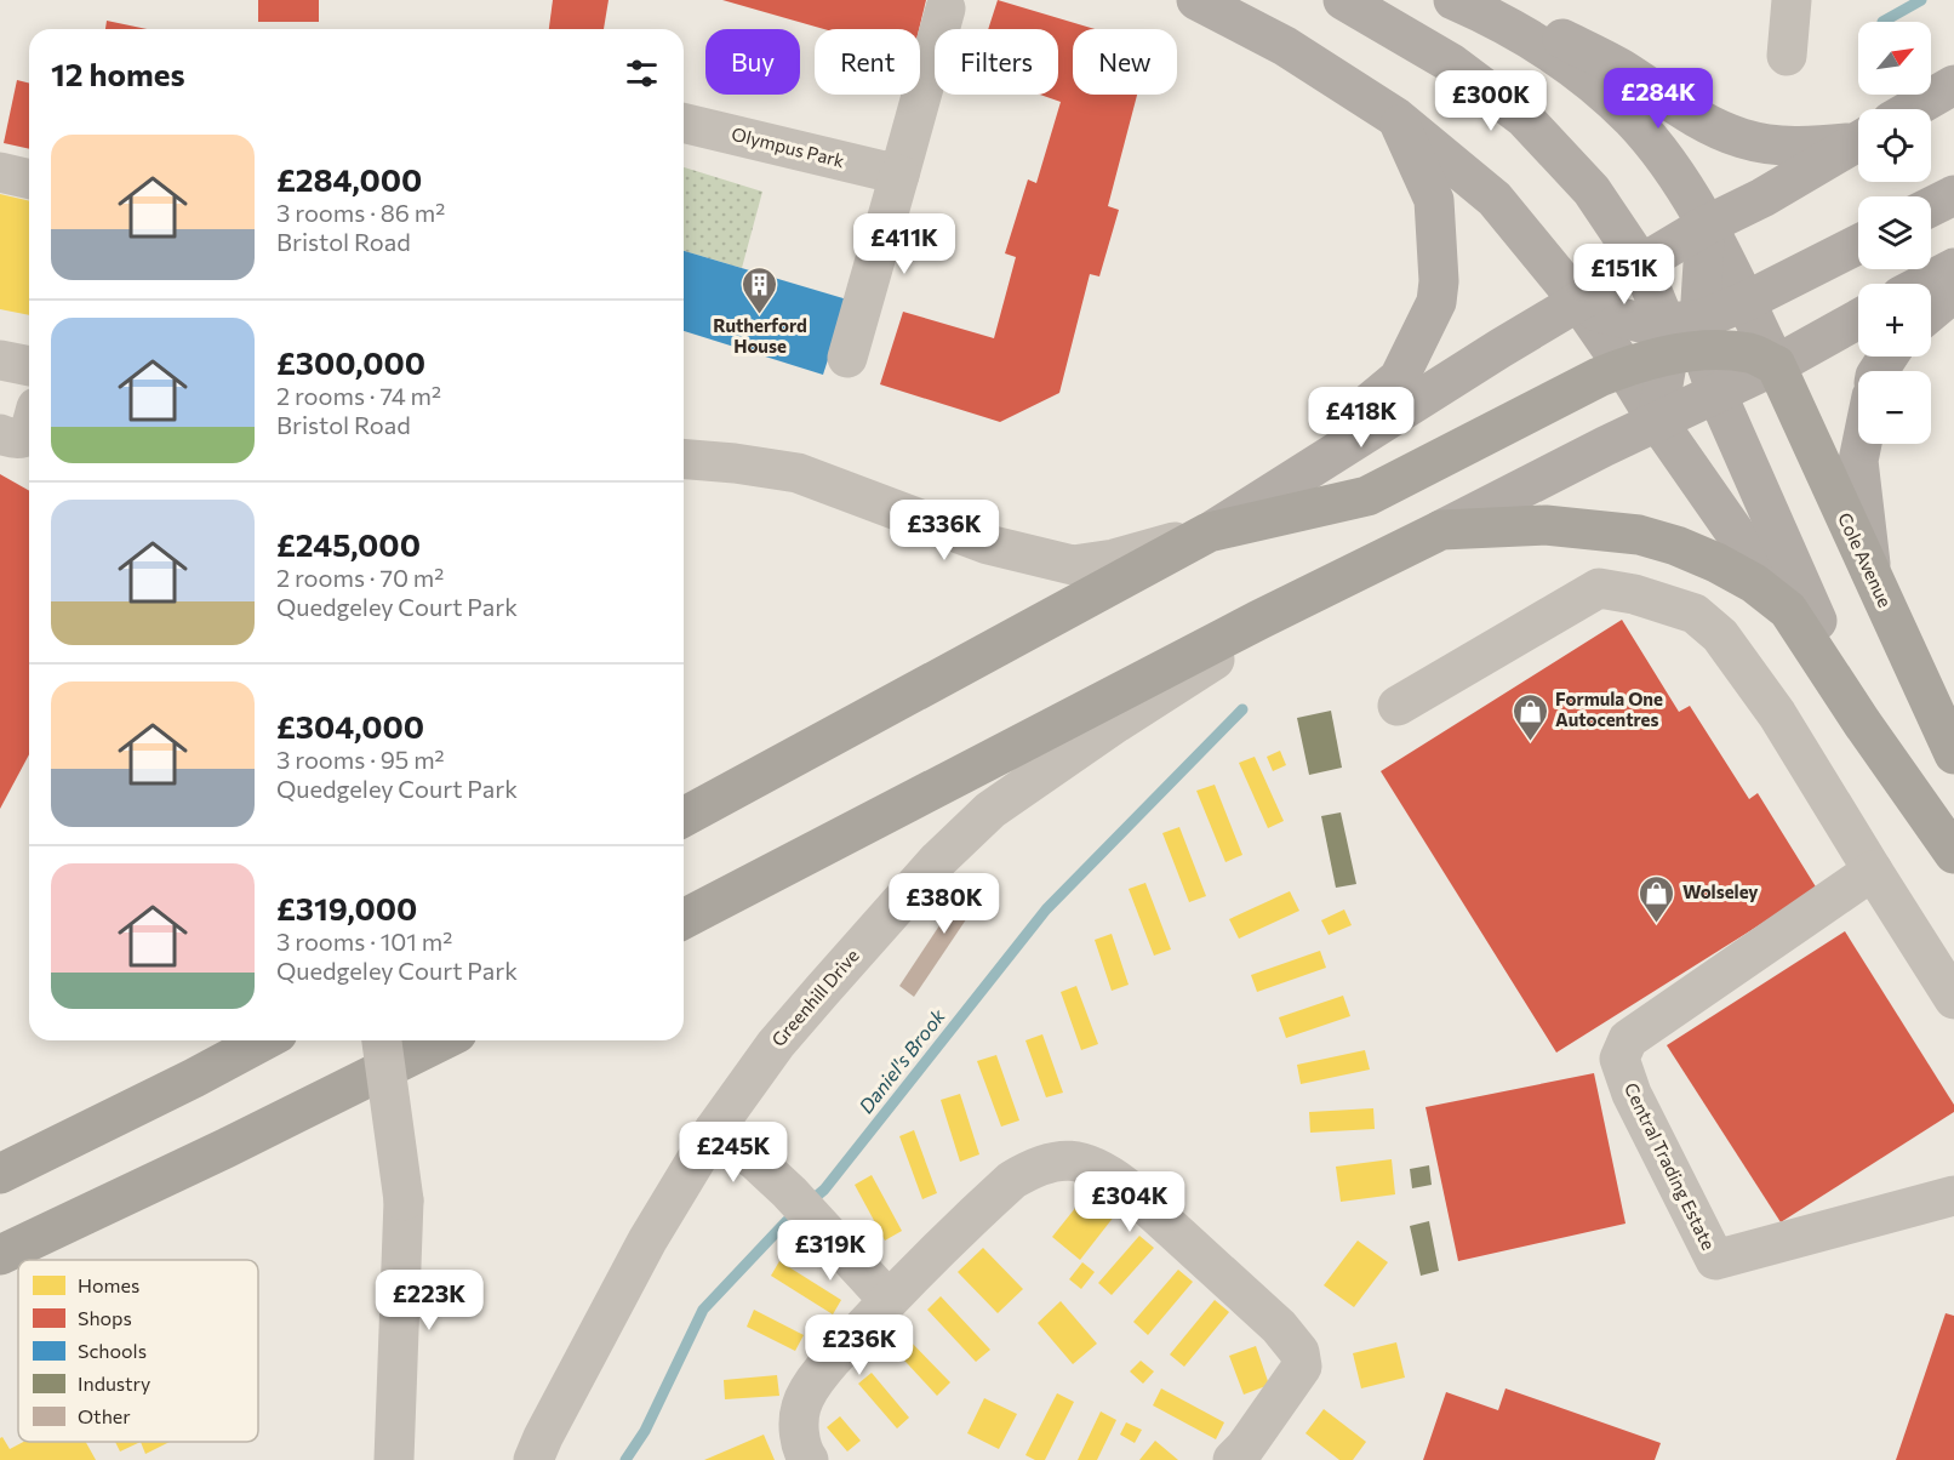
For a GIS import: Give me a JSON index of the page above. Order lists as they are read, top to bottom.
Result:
{
  "streets": {
    "highway": ["Cole Avenue"],
    "street": ["Olympus Park", "Greenhill Drive", "Central Trading Estate"]
  },
  "water": ["Daniel's Brook"],
  "places": {
    "building": ["Rutherford House"],
    "shop": ["Formula One Autocentres", "Wolseley"]
  },
  "legend": [
    "Homes",
    "Shops",
    "Schools",
    "Industry",
    "Other"
  ],
  "north": "top right",
  "page": {
    "map_buttons": ["+", "−"],
    "chip": [
      "Buy",
      "Rent",
      "Filters",
      "New"
    ],
    "heading": "12 homes",
    "price": [
      "£284K",
      "£300K",
      "£411K",
      "£151K",
      "£418K",
      "£336K",
      "£380K",
      "£245K",
      "£304K",
      "£319K",
      "£223K",
      "£236K"
    ],
    "list": [
      {
        "name": "£284,000",
        "note": "3 rooms · 86 m² · Bristol Road"
      },
      {
        "name": "£300,000",
        "note": "2 rooms · 74 m² · Bristol Road"
      },
      {
        "name": "£245,000",
        "note": "2 rooms · 70 m² · Quedgeley Court Park"
      },
      {
        "name": "£304,000",
        "note": "3 rooms · 95 m² · Quedgeley Court Park"
      },
      {
        "name": "£319,000",
        "note": "3 rooms · 101 m² · Quedgeley Court Park"
      }
    ]
  }
}
